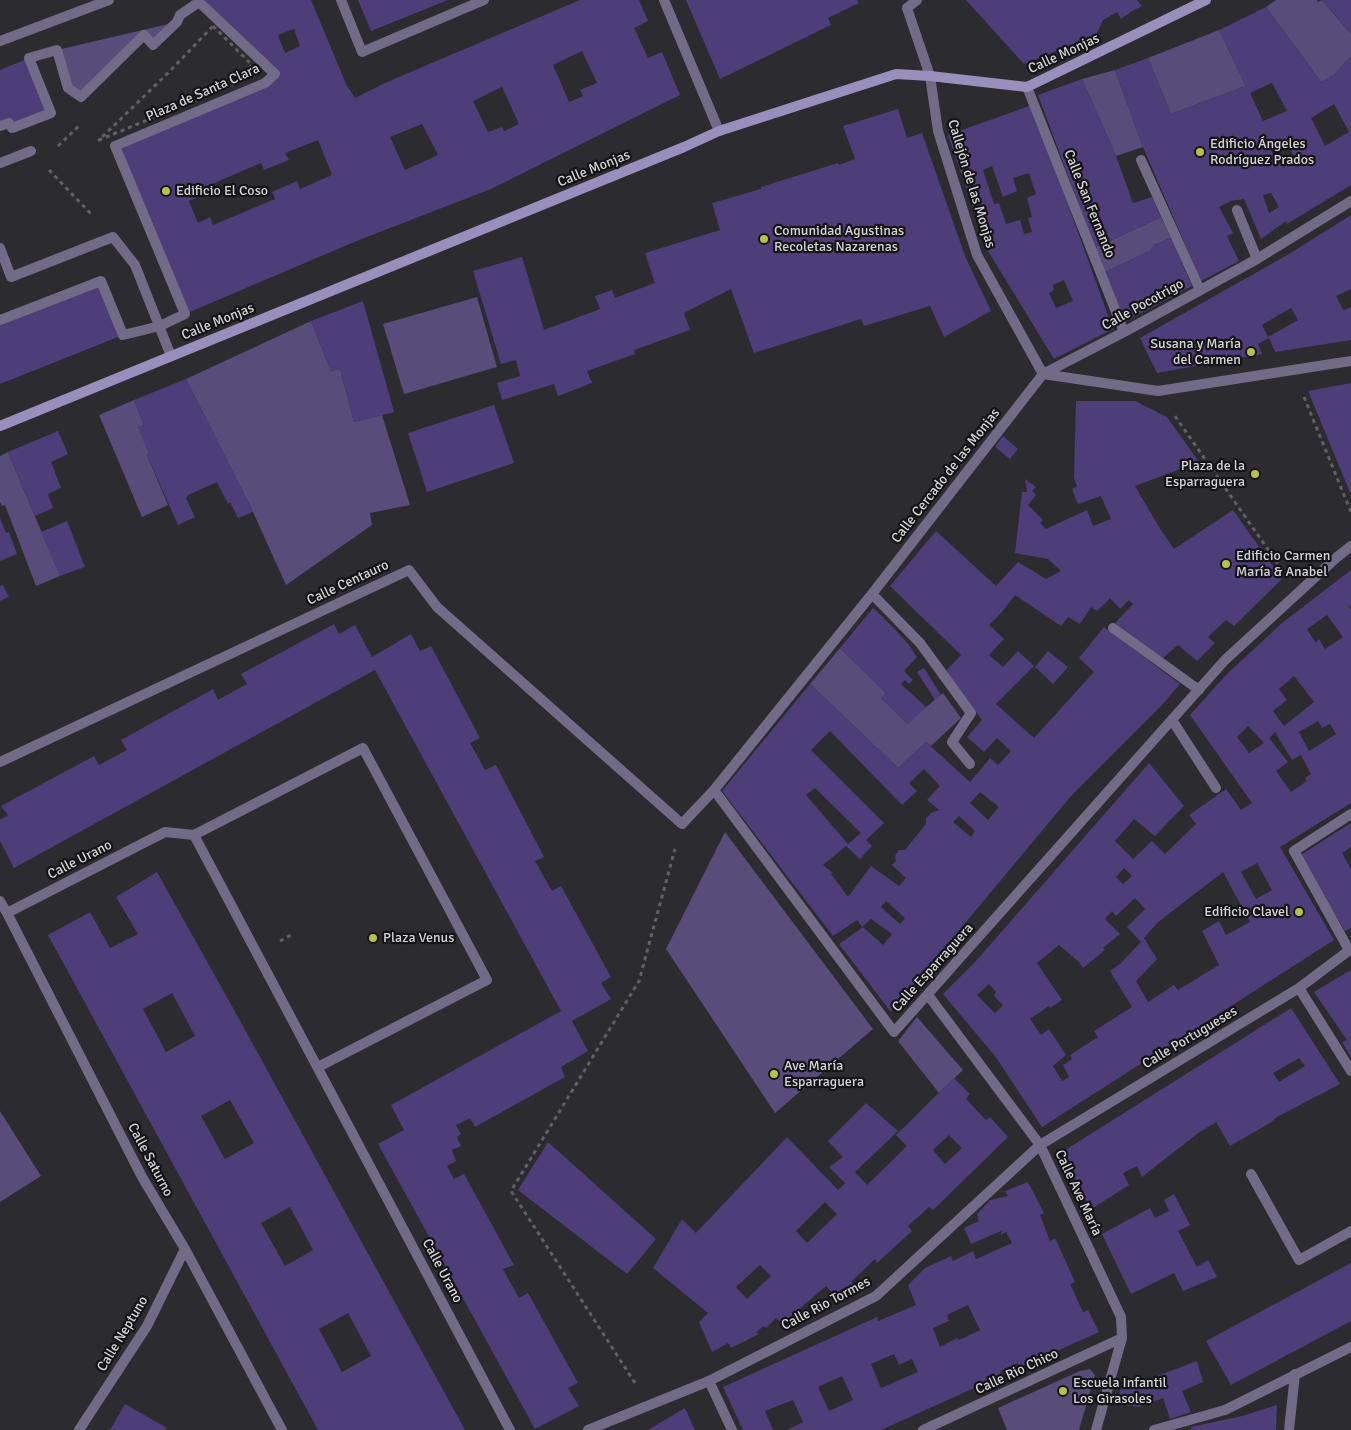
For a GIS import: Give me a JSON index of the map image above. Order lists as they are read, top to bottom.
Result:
{
  "streets": {
    "street": [
      "Calle Monjas",
      "Plaza de Santa Clara",
      "Callejón de las Monjas",
      "Calle San Fernando",
      "Calle Pocotrigo",
      "Calle Cercado de las Monjas",
      "Calle Centauro",
      "Calle Urano",
      "Calle Esparraguera",
      "Calle Portugueses",
      "Calle Saturno",
      "Calle Ave María",
      "Calle Rio Tormes",
      "Calle Neptuno",
      "Calle Rio Chico"
    ]
  },
  "crossings": [
    ["Calle Monjas", "Callejón de las Monjas"],
    ["Calle Monjas", "Calle San Fernando"],
    ["Callejón de las Monjas", "Calle Pocotrigo"],
    ["Callejón de las Monjas", "Calle Cercado de las Monjas"],
    ["Calle San Fernando", "Calle Pocotrigo"],
    ["Calle Pocotrigo", "Calle Cercado de las Monjas"],
    ["Calle Cercado de las Monjas", "Calle Esparraguera"],
    ["Calle Urano", "Calle Saturno"],
    ["Calle Esparraguera", "Calle Ave María"],
    ["Calle Portugueses", "Calle Ave María"],
    ["Calle Portugueses", "Calle Rio Tormes"],
    ["Calle Saturno", "Calle Neptuno"],
    ["Calle Ave María", "Calle Rio Tormes"],
    ["Calle Ave María", "Calle Rio Chico"]
  ],
  "places": [
    "Edificio Ángeles Rodríguez Prados",
    "Edificio El Coso",
    "Comunidad Agustinas Recoletas Nazarenas",
    "Susana y María del Carmen",
    "Plaza de la Esparraguera",
    "Edificio Carmen María & Anabel",
    "Edificio Clavel",
    "Plaza Venus",
    "Ave María Esparraguera",
    "Escuela Infantil Los Girasoles"
  ]
}
